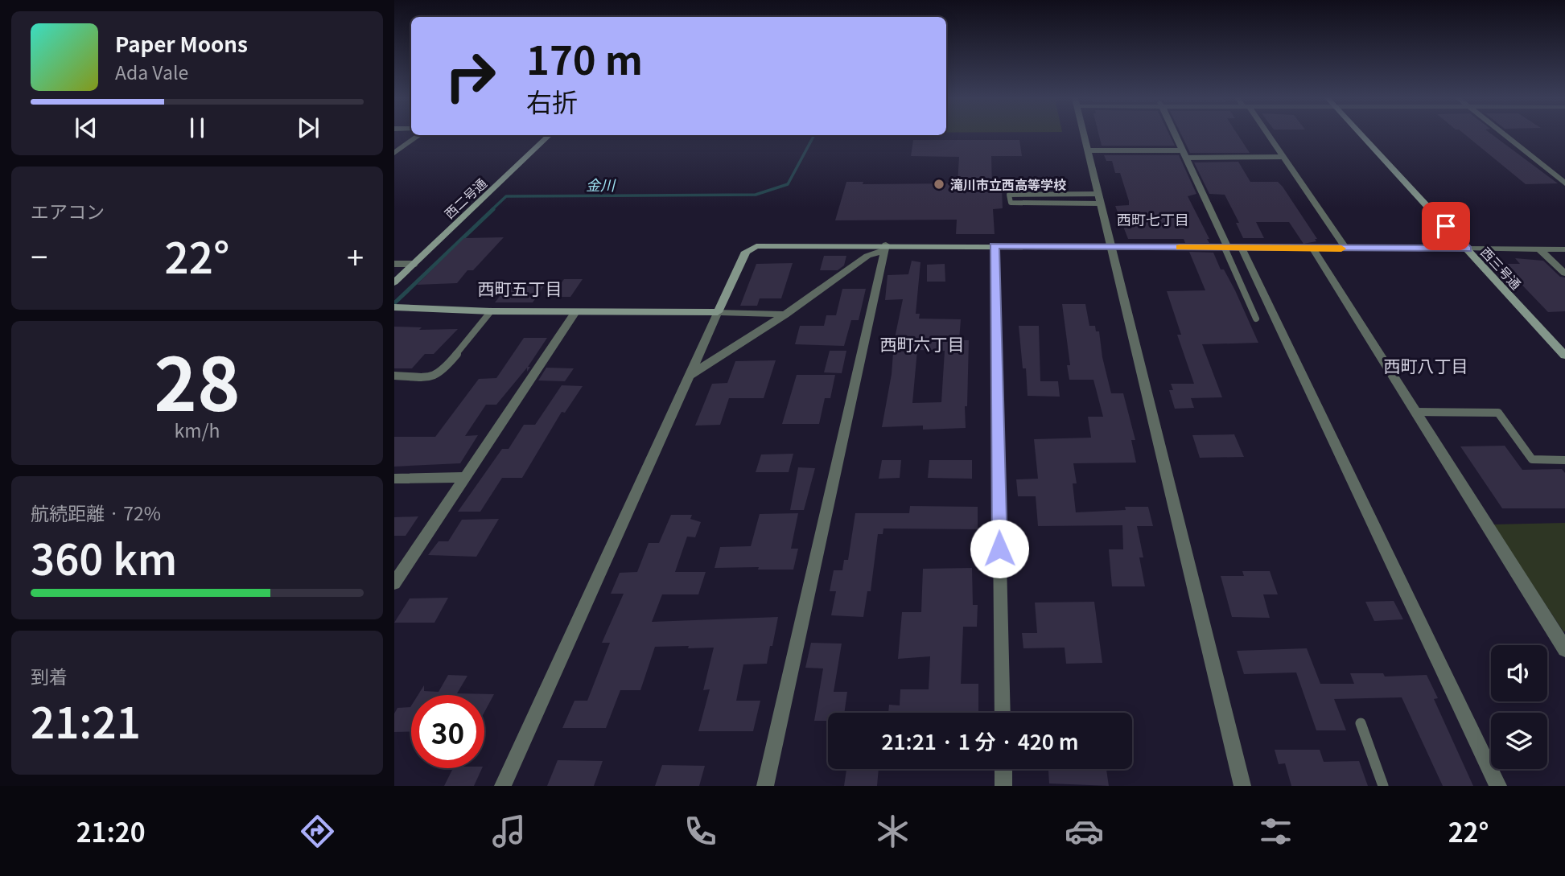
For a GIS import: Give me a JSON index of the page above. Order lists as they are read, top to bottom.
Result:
{
  "streets": {
    "street": ["西二号通", "西三号通"]
  },
  "districts": [
    "西町七丁目",
    "西町五丁目",
    "西町六丁目",
    "西町八丁目"
  ],
  "water": ["金川"],
  "places": ["滝川市立西高等学校"],
  "page": {
    "turn": ["170 m", "右折"],
    "song": ["Paper Moons", "Ada Vale"],
    "tile": [
      "エアコン",
      ["28", "km/h"],
      ["航続距離 · 72%", "360 km"],
      ["到着", "21:21"]
    ],
    "heat": ["−", "22°", "+"],
    "limit": "30",
    "trip": "21:21 · 1 分 · 420 m",
    "tabs": ["21:20", "22°"]
  }
}
